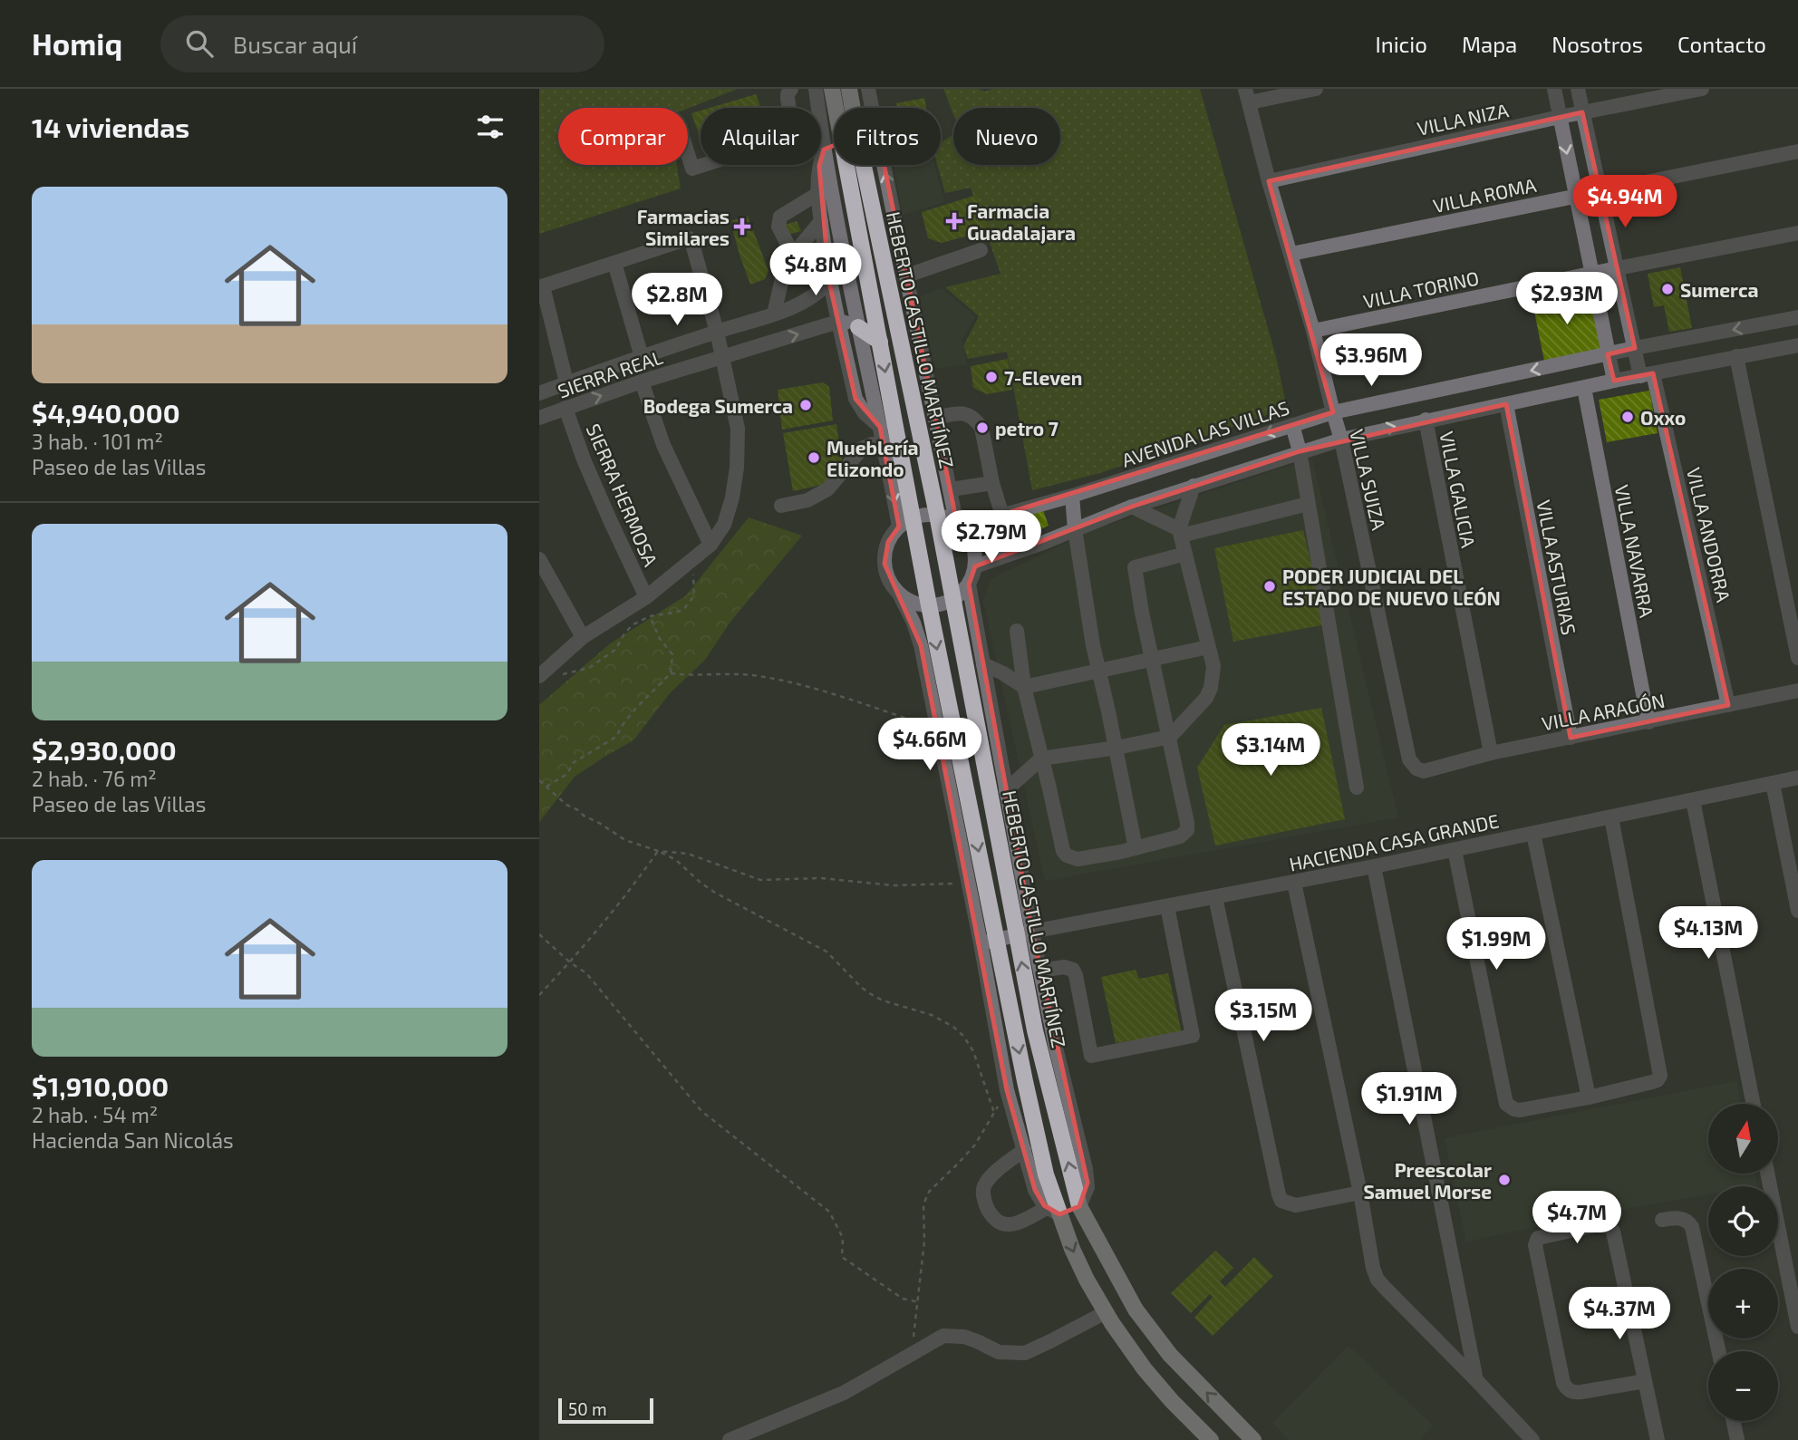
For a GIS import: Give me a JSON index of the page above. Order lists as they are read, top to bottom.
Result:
{
  "streets": {
    "main road": ["HEBERTO CASTILLO MARTÍNEZ"],
    "street": [
      "VILLA NIZA",
      "VILLA ROMA",
      "VILLA TORINO",
      "SIERRA REAL",
      "AVENIDA LAS VILLAS",
      "VILLA SUIZA",
      "VILLA GALICIA",
      "SIERRA HERMOSA",
      "VILLA ANDORRA",
      "VILLA NAVARRA",
      "VILLA ASTURIAS",
      "VILLA ARAGÓN",
      "HACIENDA CASA GRANDE"
    ]
  },
  "crossings": [
    ["VILLA NIZA", "VILLA SUIZA"],
    ["VILLA NIZA", "VILLA ANDORRA"],
    ["VILLA ROMA", "VILLA SUIZA"],
    ["VILLA ROMA", "VILLA ANDORRA"],
    ["VILLA TORINO", "VILLA SUIZA"],
    ["VILLA TORINO", "VILLA ANDORRA"],
    ["HEBERTO CASTILLO MARTÍNEZ", "HACIENDA CASA GRANDE"],
    ["SIERRA REAL", "SIERRA HERMOSA"],
    ["AVENIDA LAS VILLAS", "VILLA SUIZA"],
    ["AVENIDA LAS VILLAS", "VILLA ANDORRA"],
    ["VILLA SUIZA", "VILLA ARAGÓN"],
    ["VILLA GALICIA", "VILLA ARAGÓN"],
    ["VILLA ANDORRA", "VILLA ARAGÓN"],
    ["VILLA NAVARRA", "VILLA ARAGÓN"],
    ["VILLA ASTURIAS", "VILLA ARAGÓN"]
  ],
  "places": {
    "health": ["Farmacia Guadalajara", "Farmacias Similares"],
    "other": [
      "Sumerca",
      "7-Eleven",
      "Bodega Sumerca",
      "Oxxo",
      "petro 7",
      "Mueblería Elizondo",
      "PODER JUDICIAL DEL ESTADO DE NUEVO LEÓN",
      "Preescolar Samuel Morse"
    ]
  },
  "scale_bar": "50 m",
  "north": "top",
  "page": {
    "header": "Homiq",
    "search": "Buscar aquí",
    "nav": [
      "Inicio",
      "Mapa",
      "Nosotros",
      "Contacto"
    ],
    "heading": "14 viviendas",
    "chip": [
      "Comprar",
      "Alquilar",
      "Filtros",
      "Nuevo"
    ],
    "list": [
      {
        "name": "$4,940,000",
        "note": "3 hab. · 101 m² · Paseo de las Villas"
      },
      {
        "name": "$2,930,000",
        "note": "2 hab. · 76 m² · Paseo de las Villas"
      },
      {
        "name": "$1,910,000",
        "note": "2 hab. · 54 m² · Hacienda San Nicolás"
      }
    ],
    "price": [
      "$4.94M",
      "$4.8M",
      "$2.93M",
      "$2.8M",
      "$3.96M",
      "$2.79M",
      "$4.66M",
      "$3.14M",
      "$4.13M",
      "$1.99M",
      "$3.15M",
      "$1.91M",
      "$4.7M",
      "$4.37M"
    ],
    "map_buttons": ["+", "−"],
    "scale": "50 m"
  }
}
